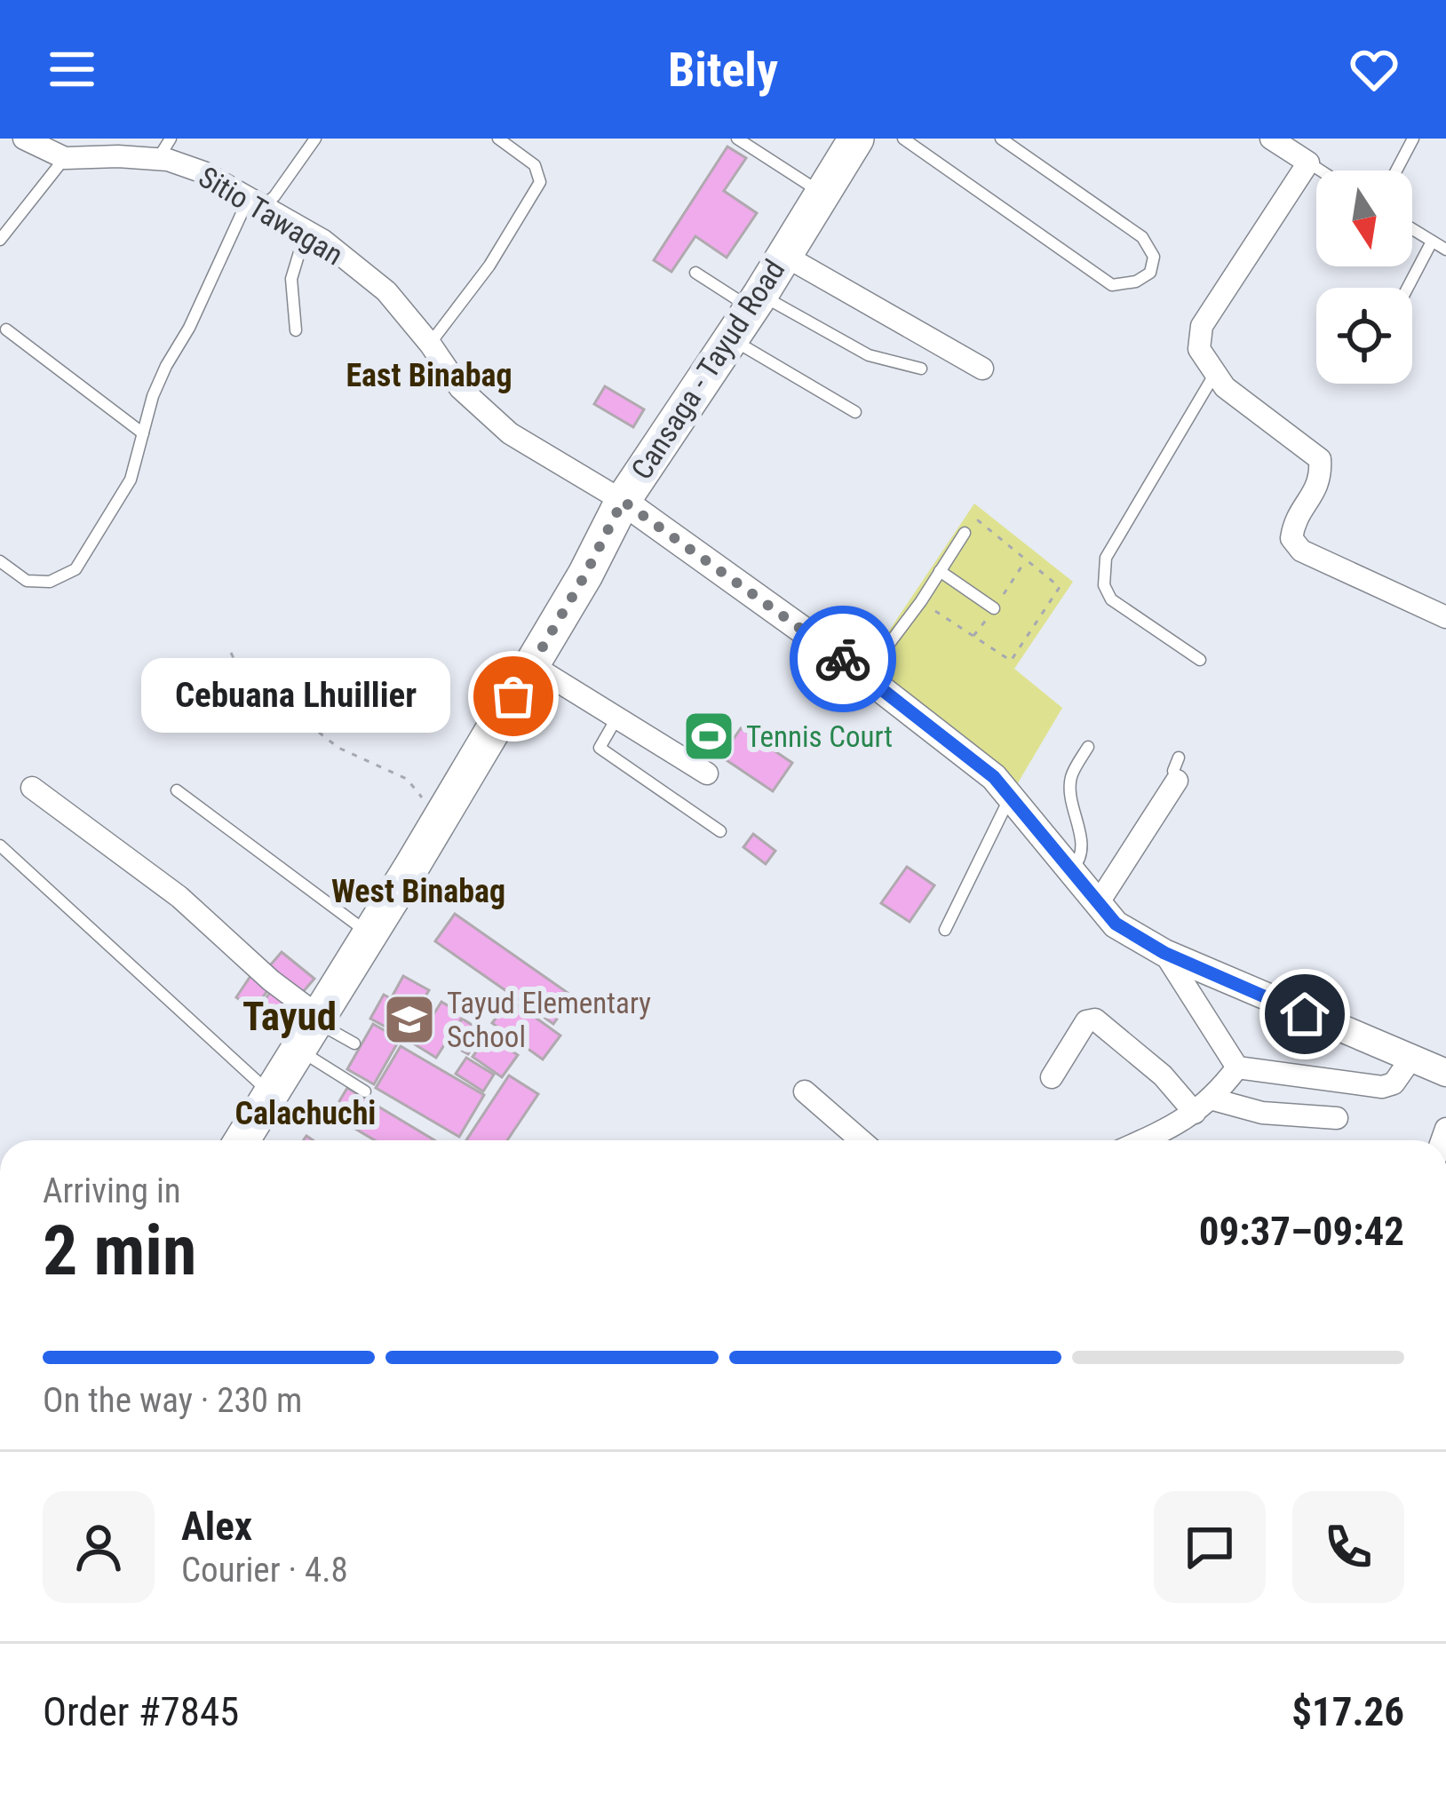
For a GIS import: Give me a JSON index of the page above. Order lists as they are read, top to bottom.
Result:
{
  "streets": {
    "highway": ["Cansaga - Tayud Road"],
    "street": ["Sitio Tawagan"]
  },
  "crossings": [
    ["Sitio Tawagan", "Cansaga - Tayud Road"]
  ],
  "districts": [
    "East Binabag",
    "West Binabag",
    "Tayud",
    "Calachuchi"
  ],
  "places": {
    "other": ["Cebuana Lhuillier"],
    "sports": ["Tennis Court"],
    "school or university": ["Tayud Elementary School"]
  },
  "north": "bottom",
  "page": {
    "header": "Bitely",
    "bubble": "Cebuana Lhuillier",
    "heading": ["2 min", "Arriving in", "09:37–09:42"],
    "panel": [
      "Alex",
      "Courier · 4.8",
      "Order #7845",
      "$17.26"
    ],
    "bar": "On the way · 230 m"
  }
}
